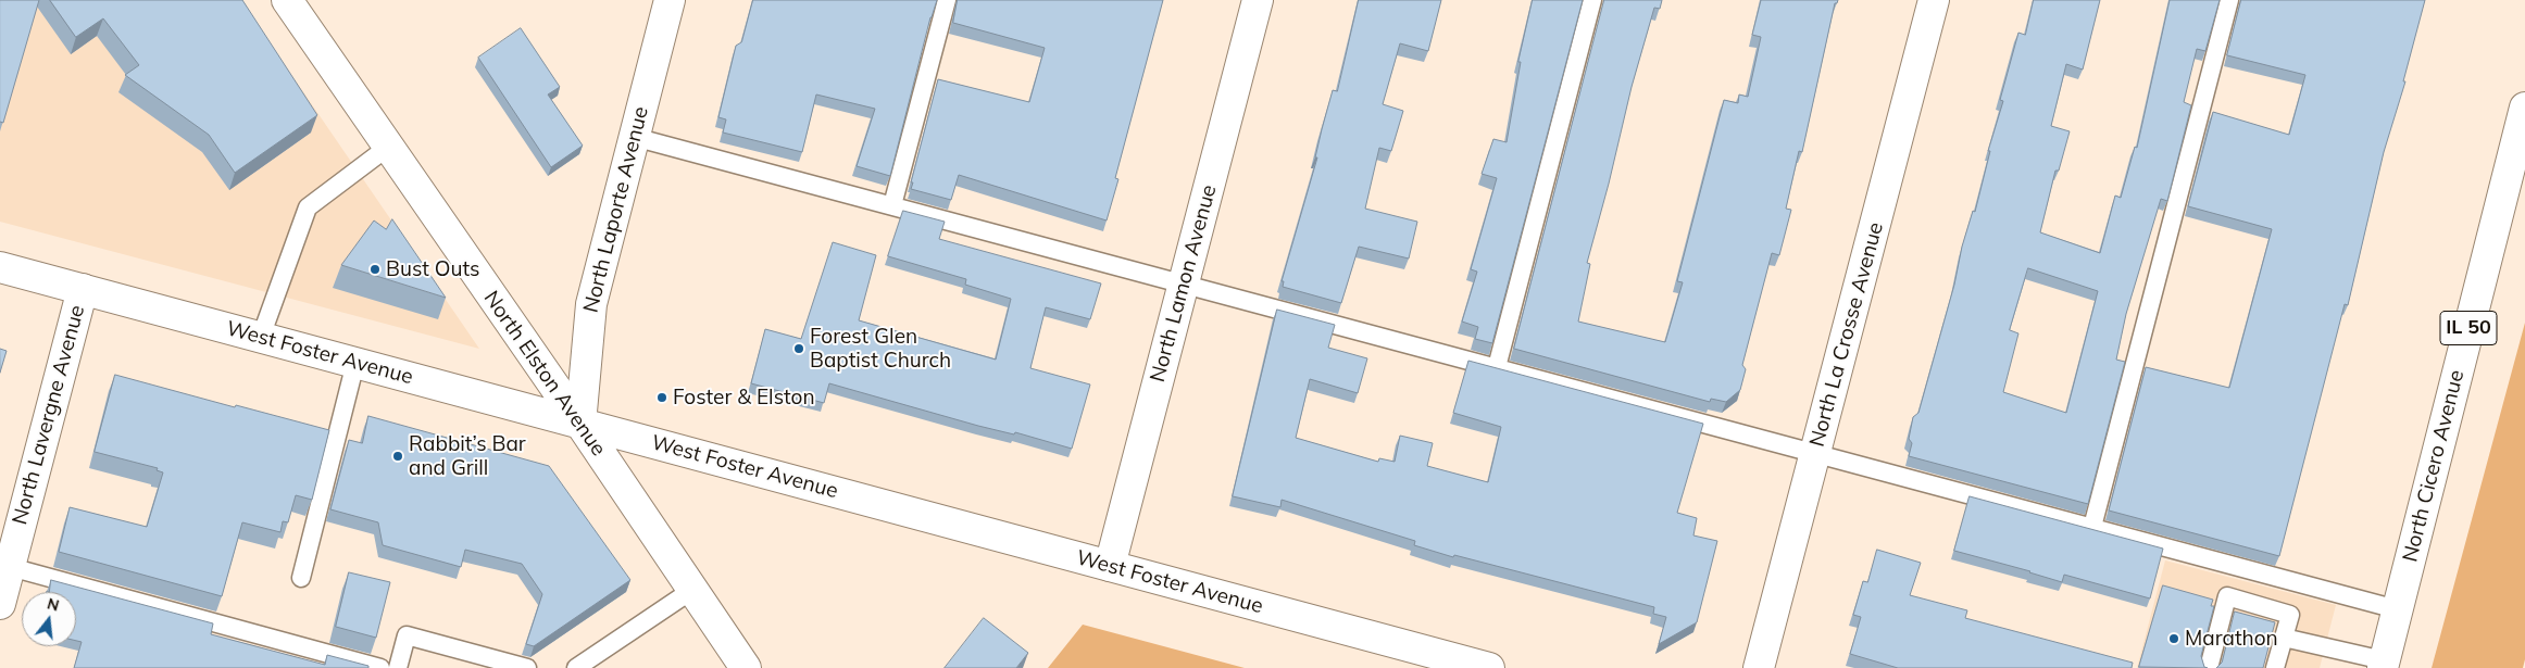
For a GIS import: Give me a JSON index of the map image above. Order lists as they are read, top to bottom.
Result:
{
  "streets": {
    "street": [
      "North Laporte Avenue",
      "North Lamon Avenue",
      "IL 50",
      "North La Crosse Avenue",
      "West Foster Avenue",
      "North Elston Avenue",
      "North Lavergne Avenue",
      "North Cicero Avenue"
    ]
  },
  "crossings": [
    ["North Laporte Avenue", "West Foster Avenue"],
    ["North Laporte Avenue", "North Elston Avenue"],
    ["North Lamon Avenue", "West Foster Avenue"],
    ["West Foster Avenue", "North Elston Avenue"],
    ["West Foster Avenue", "North Lavergne Avenue"]
  ],
  "places": [
    "Bust Outs",
    "Forest Glen Baptist Church",
    "Foster & Elston",
    "Rabbit’s Bar and Grill",
    "Marathon"
  ],
  "north": "top"
}
